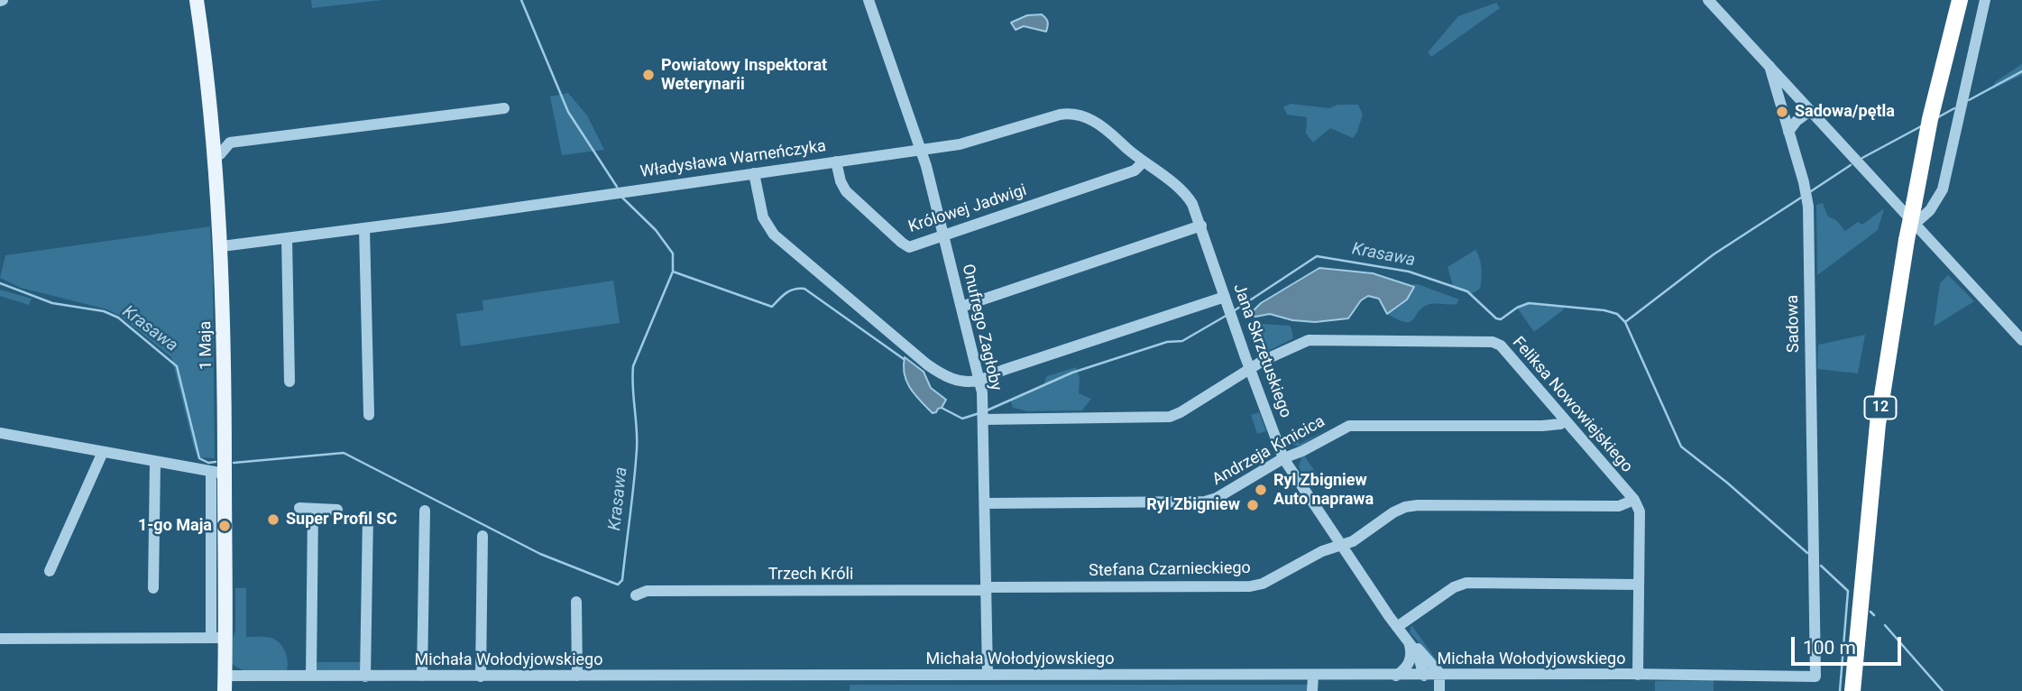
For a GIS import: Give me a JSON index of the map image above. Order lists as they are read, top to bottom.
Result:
{
  "streets": {
    "highway": ["12"],
    "main road": ["1 Maja"],
    "street": [
      "Władysława Warneńczyka",
      "Królowej Jadwigi",
      "Sadowa",
      "Onufrego Zagłoby",
      "Jana Skrzetuskiego",
      "Feliksa Nowowiejskiego",
      "Andrzeja Kmicica",
      "Stefana Czarnieckiego",
      "Trzech Króli",
      "Michała Wołodyjowskiego"
    ]
  },
  "crossings": [
    ["Władysława Warneńczyka", "Królowej Jadwigi"],
    ["Władysława Warneńczyka", "Onufrego Zagłoby"],
    ["Władysława Warneńczyka", "1 Maja"],
    ["Władysława Warneńczyka", "Jana Skrzetuskiego"],
    ["Królowej Jadwigi", "Onufrego Zagłoby"],
    ["Sadowa", "Michała Wołodyjowskiego"],
    ["Onufrego Zagłoby", "Feliksa Nowowiejskiego"],
    ["Onufrego Zagłoby", "Andrzeja Kmicica"],
    ["Onufrego Zagłoby", "Stefana Czarnieckiego"],
    ["Onufrego Zagłoby", "Trzech Króli"],
    ["Onufrego Zagłoby", "Michała Wołodyjowskiego"],
    ["1 Maja", "Michała Wołodyjowskiego"],
    ["Jana Skrzetuskiego", "Feliksa Nowowiejskiego"],
    ["Jana Skrzetuskiego", "Andrzeja Kmicica"],
    ["Jana Skrzetuskiego", "Stefana Czarnieckiego"],
    ["Jana Skrzetuskiego", "Michała Wołodyjowskiego"],
    ["Feliksa Nowowiejskiego", "Andrzeja Kmicica"],
    ["Feliksa Nowowiejskiego", "Stefana Czarnieckiego"],
    ["Stefana Czarnieckiego", "Trzech Króli"]
  ],
  "water": ["Krasawa"],
  "places": [
    "Powiatowy Inspektorat Weterynarii",
    "Sadowa/pętla",
    "Ryl Zbigniew Auto naprawa",
    "Ryl Zbigniew",
    "Super Profil SC",
    "1-go Maja"
  ],
  "scale_bar": "100 m"
}
